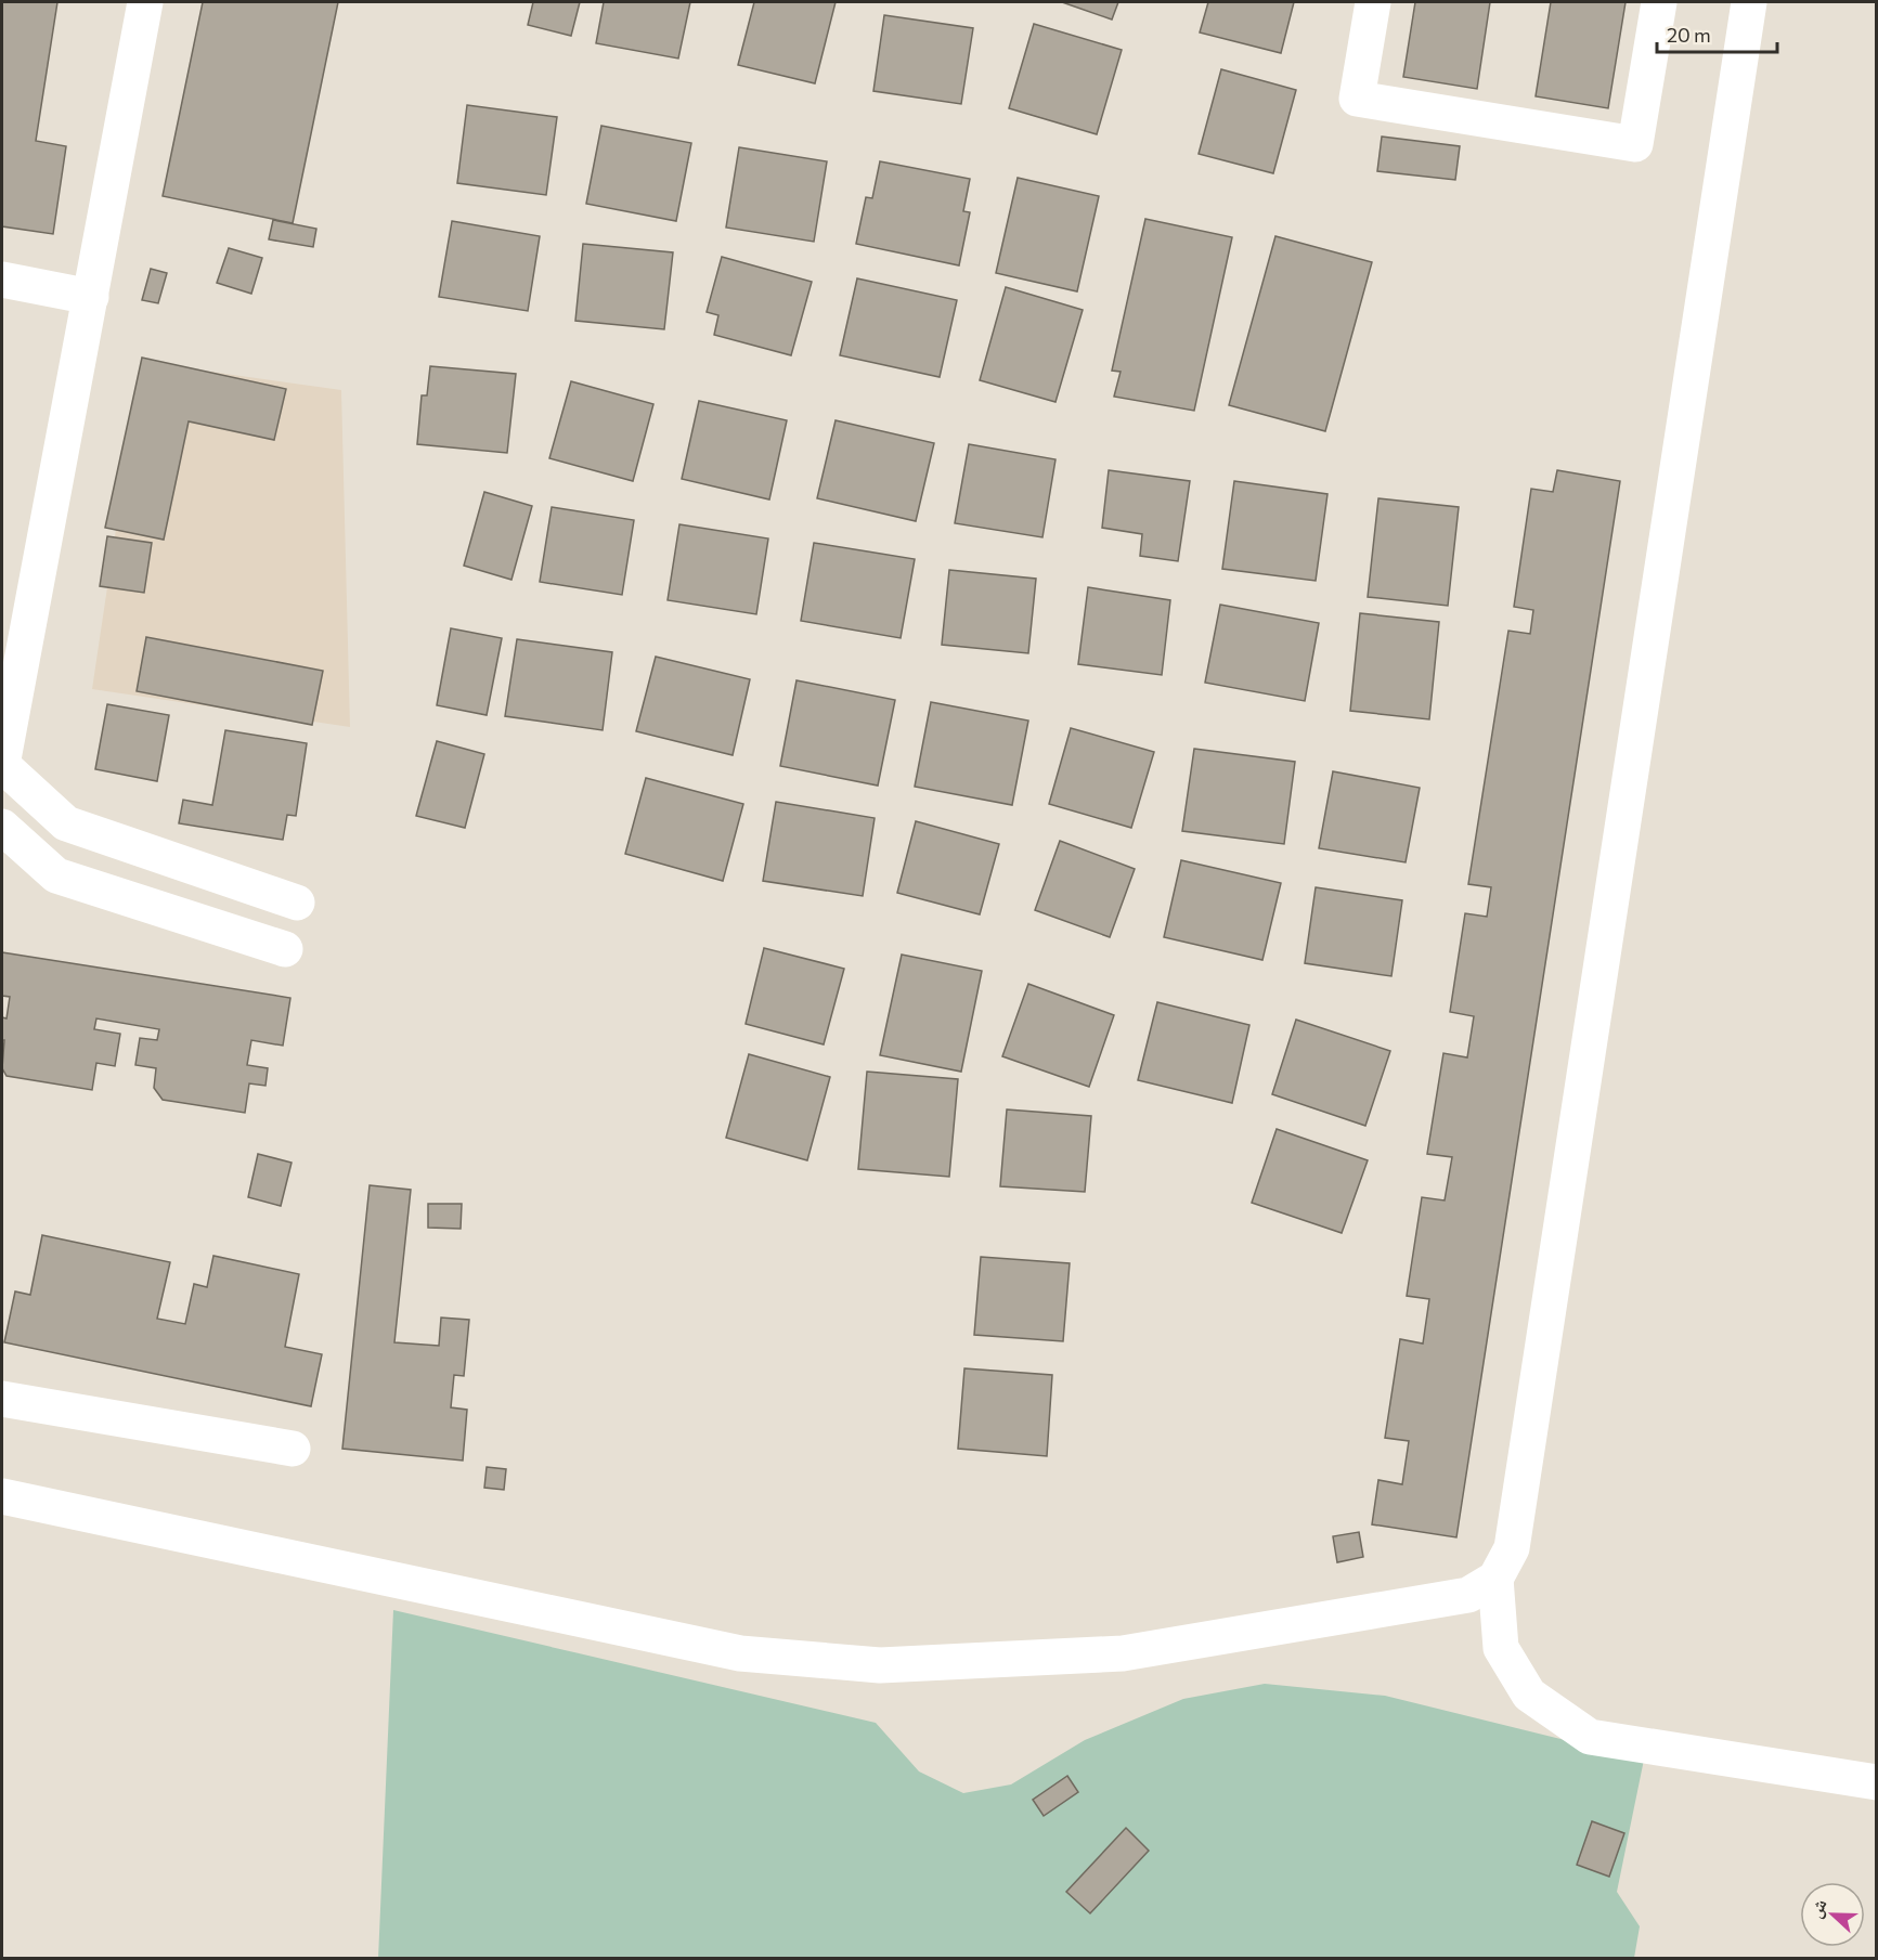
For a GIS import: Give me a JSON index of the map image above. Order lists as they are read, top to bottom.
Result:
{
  "scale_bar": "20 m",
  "north": "left"
}
